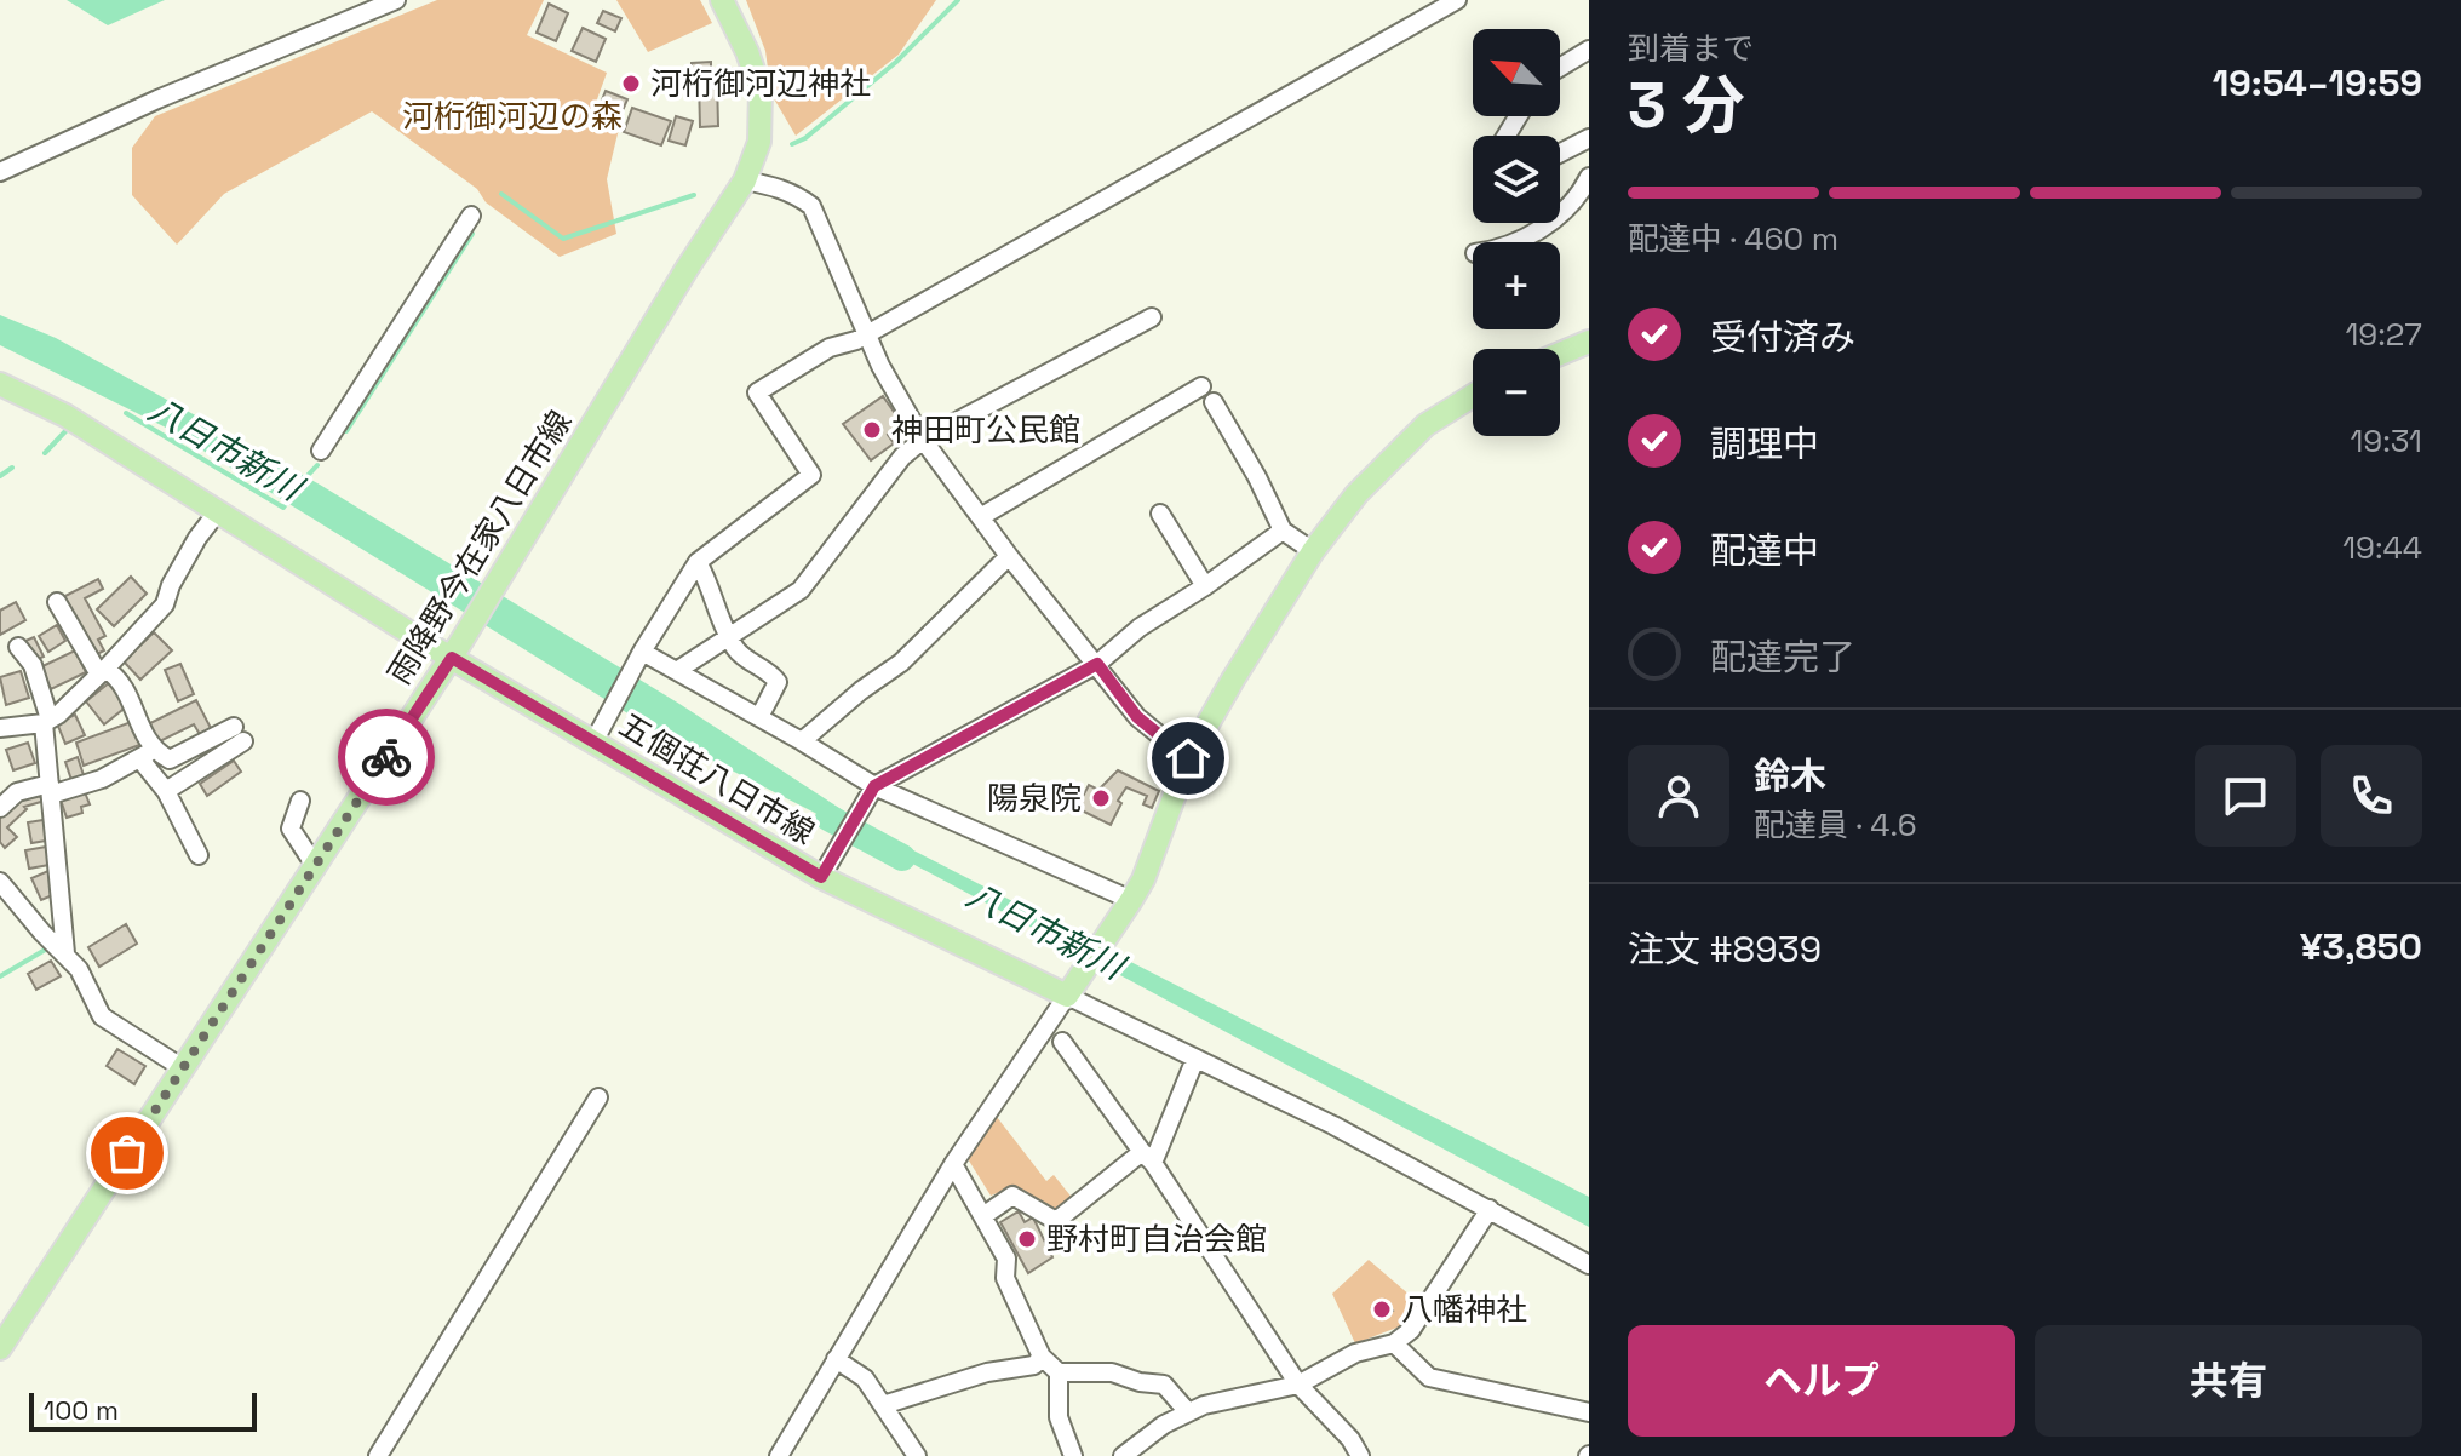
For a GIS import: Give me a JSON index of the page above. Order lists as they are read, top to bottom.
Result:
{
  "streets": {
    "main road": ["雨降野今在家八日市線", "五個荘八日市線"]
  },
  "crossings": [
    ["雨降野今在家八日市線", "五個荘八日市線"]
  ],
  "water": ["八日市新川"],
  "parks": ["河桁御河辺の森"],
  "places": [
    "河桁御河辺神社",
    "神田町公民館",
    "陽泉院",
    "野村町自治会館",
    "八幡神社"
  ],
  "scale_bar": "100 m",
  "north": "top left",
  "page": {
    "heading": ["3 分", "到着まで", "19:54–19:59"],
    "panel": [
      "鈴木",
      "配達員 · 4.6",
      "注文 #8939",
      "¥3,850"
    ],
    "map_buttons": ["+", "−"],
    "bar": "配達中 · 460 m",
    "list": [
      ["受付済み", "19:27"],
      ["調理中", "19:31"],
      ["配達中", "19:44"],
      "配達完了"
    ],
    "buttons": ["ヘルプ", "共有"],
    "scale": "100 m"
  }
}
